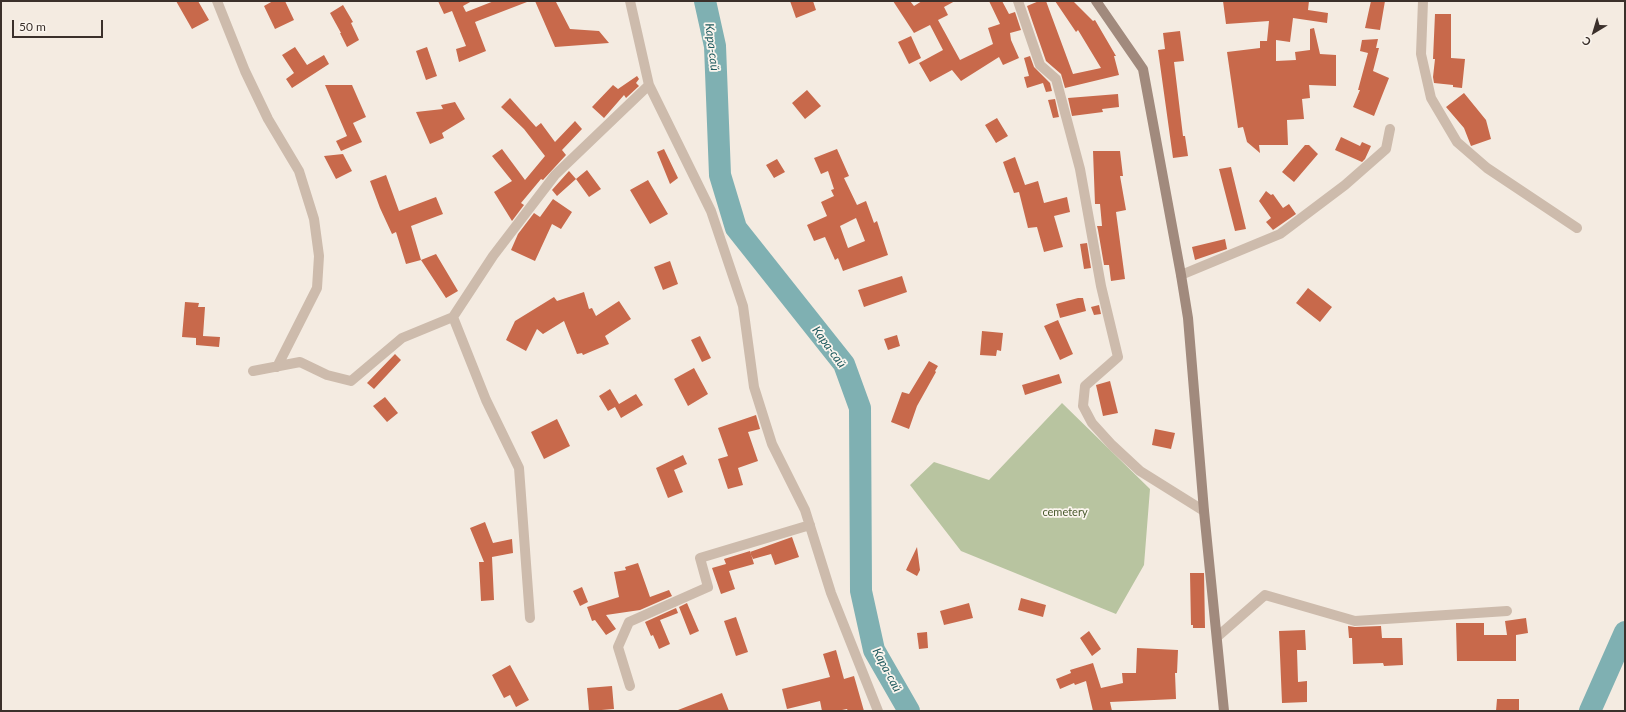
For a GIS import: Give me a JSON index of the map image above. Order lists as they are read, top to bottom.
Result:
{
  "water": ["Кара-сай"],
  "parks": ["cemetery"],
  "scale_bar": "50 m",
  "north": "bottom left"
}
